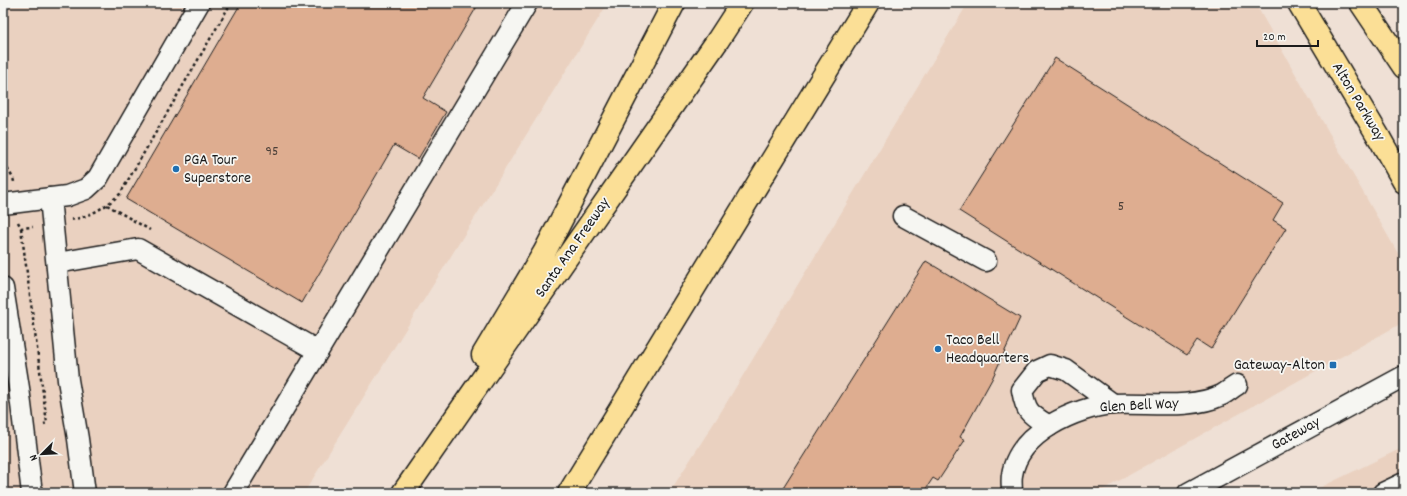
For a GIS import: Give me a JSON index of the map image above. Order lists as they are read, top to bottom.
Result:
{
  "streets": {
    "main road": ["Alton Parkway", "Santa Ana Freeway"],
    "street": ["Glen Bell Way", "Gateway"]
  },
  "places": {
    "other": ["PGA Tour Superstore", "Taco Bell Headquarters"],
    "transit": ["Gateway-Alton"]
  },
  "house_numbers": ["95", "5"],
  "scale_bar": "20 m",
  "north": "bottom left"
}
